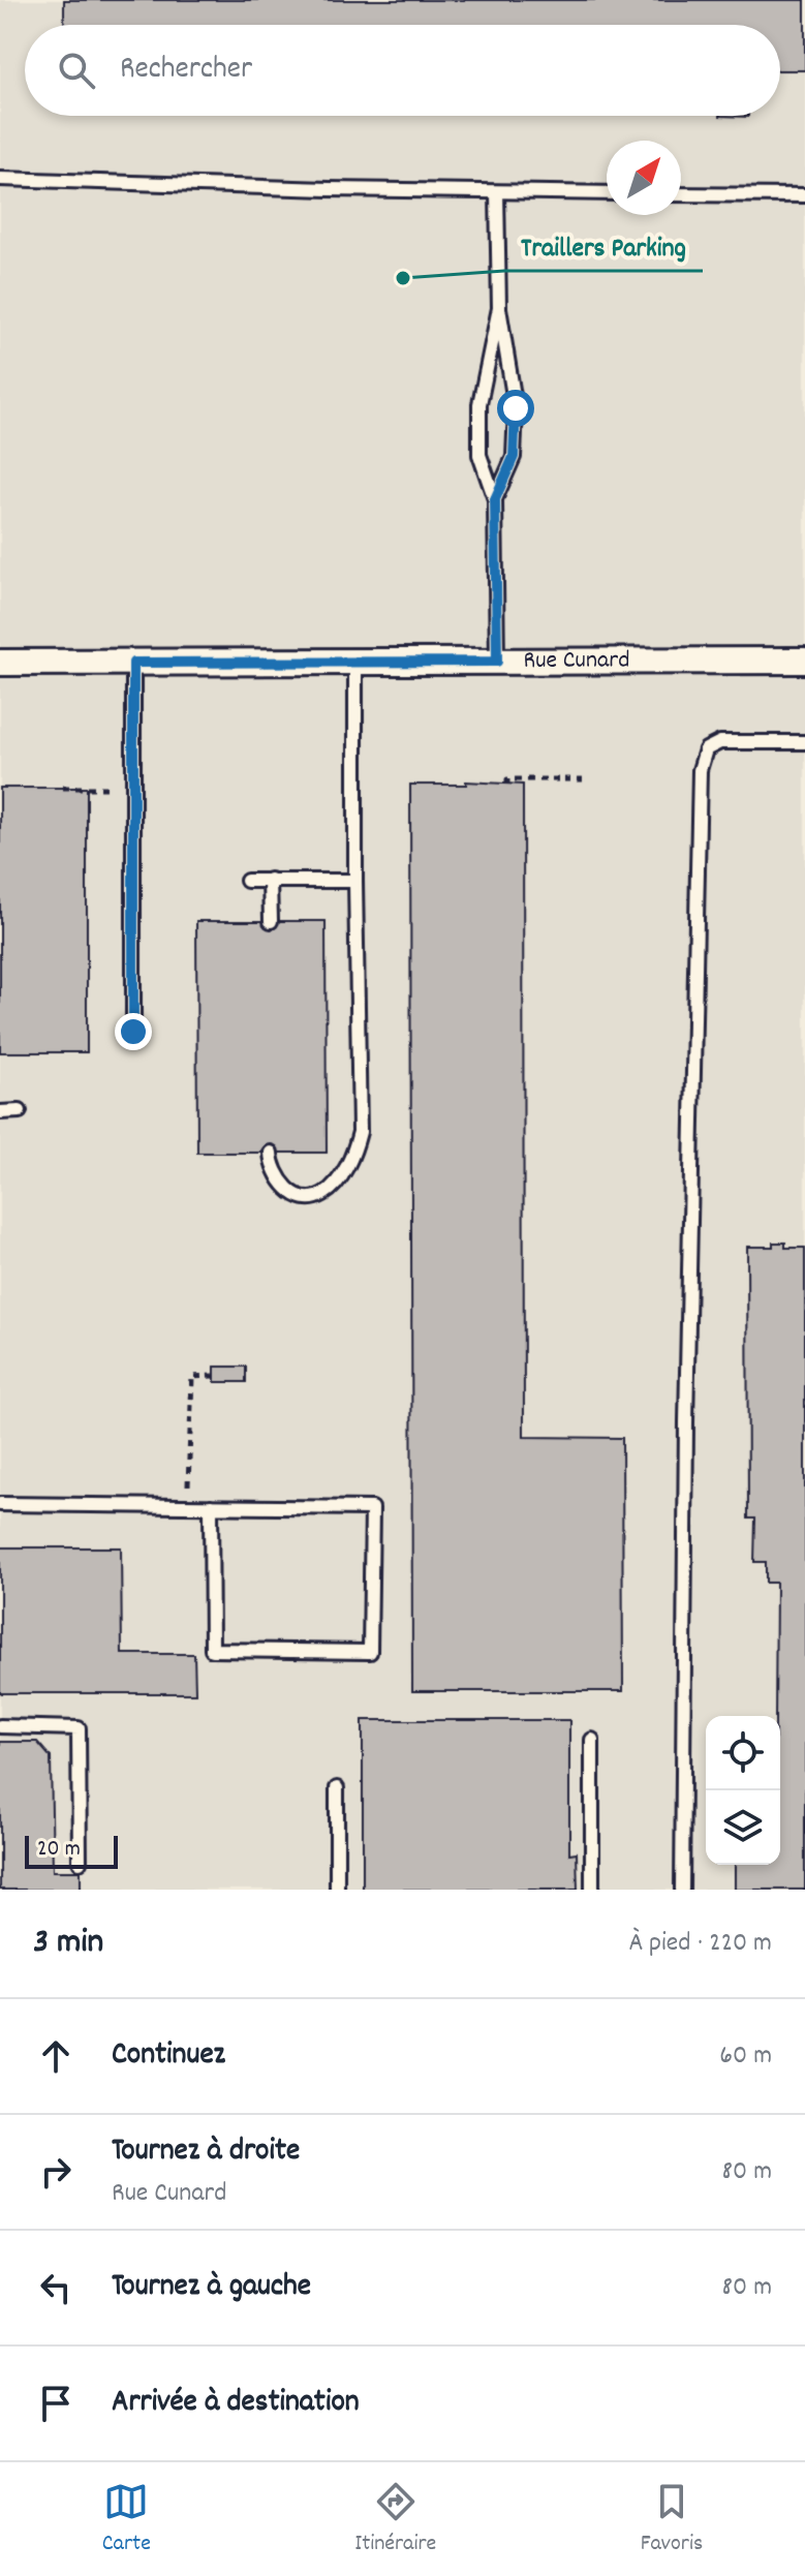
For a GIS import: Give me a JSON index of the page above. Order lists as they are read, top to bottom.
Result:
{
  "streets": {
    "street": ["Rue Cunard"]
  },
  "places": ["Traillers Parking"],
  "scale_bar": "20 m",
  "north": "top right",
  "page": {
    "search": "Rechercher",
    "scale": "20 m",
    "heading": ["3 min", "À pied · 220 m"],
    "list": [
      ["Continuez", "60 m"],
      ["Tournez à droite", "Rue Cunard", "80 m"],
      ["Tournez à gauche", "80 m"],
      "Arrivée à destination"
    ],
    "nav": ["Carte", "Itinéraire", "Favoris"]
  }
}
